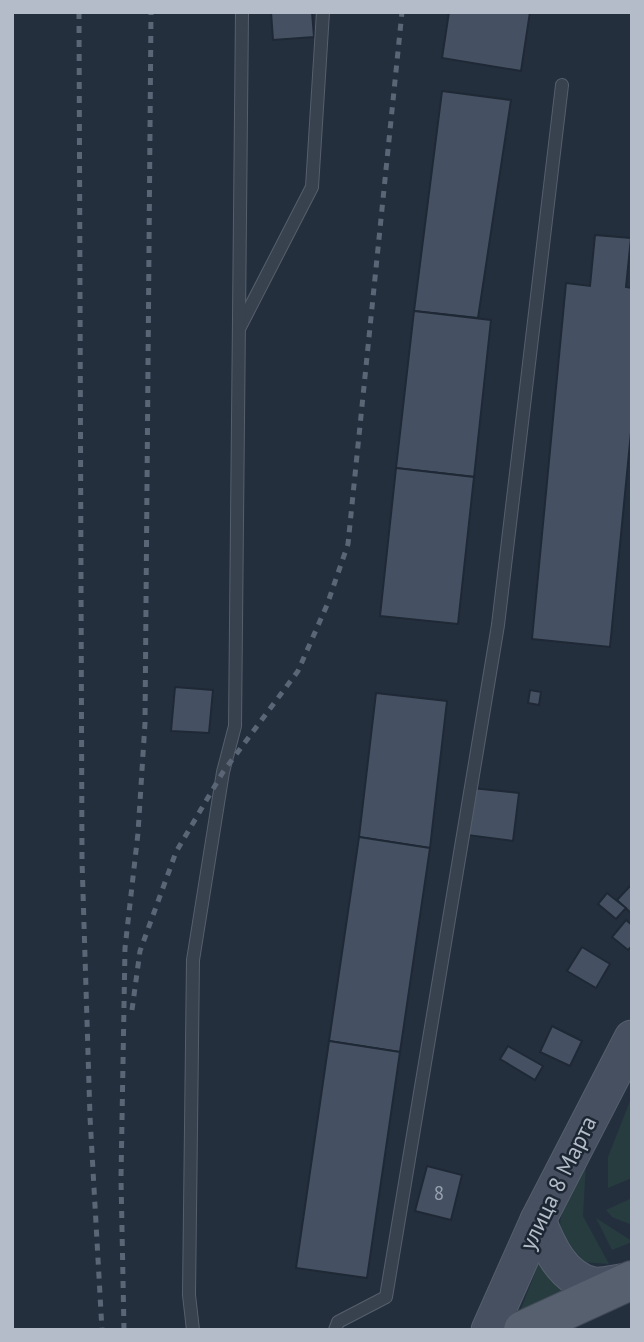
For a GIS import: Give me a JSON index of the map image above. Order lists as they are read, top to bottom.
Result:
{
  "streets": {
    "main road": ["улица 8 Марта"]
  },
  "house_numbers": ["8"]
}
